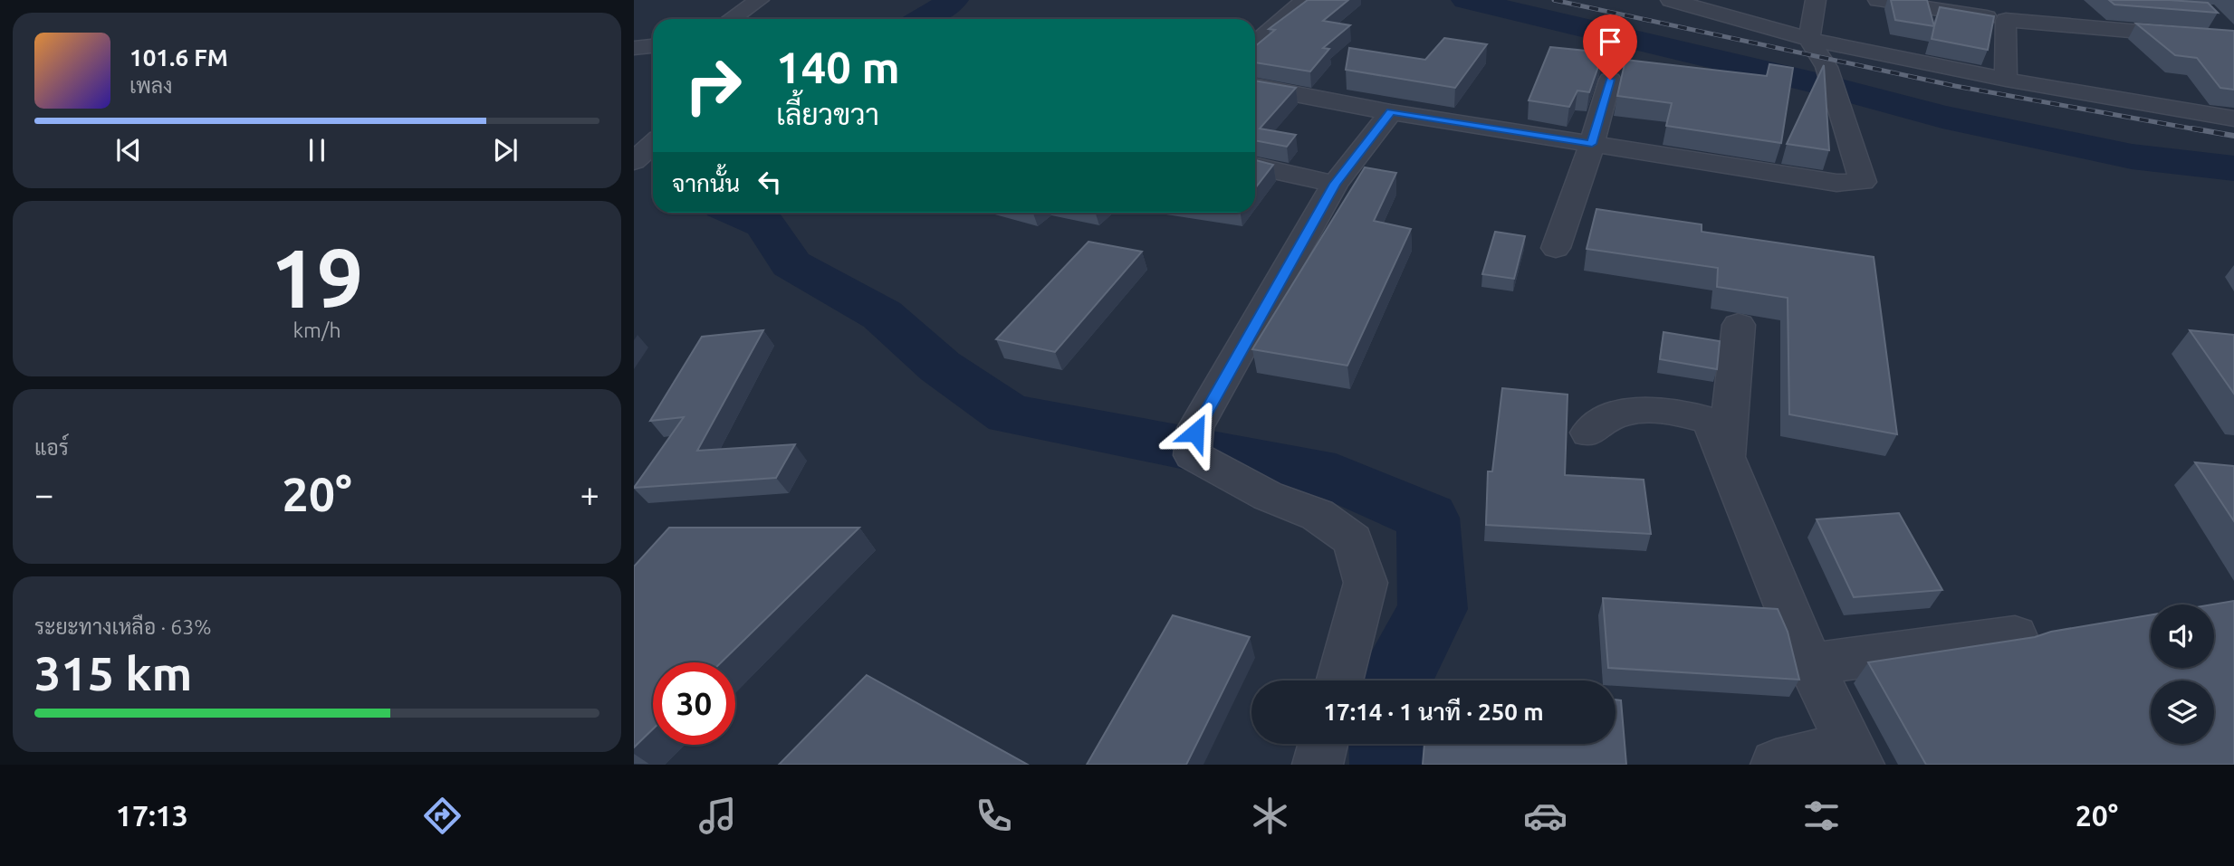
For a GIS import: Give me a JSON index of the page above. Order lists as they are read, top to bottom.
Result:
{
  "page": {
    "turn": ["140 m", "เลี้ยวขวา"],
    "song": ["101.6 FM", "เพลง"],
    "then": "จากนั้น",
    "tile": [
      ["19", "km/h"],
      "แอร์",
      ["ระยะทางเหลือ · 63%", "315 km"]
    ],
    "heat": ["−", "20°", "+"],
    "limit": "30",
    "trip": "17:14 · 1 นาที · 250 m",
    "tabs": ["17:13", "20°"]
  }
}
